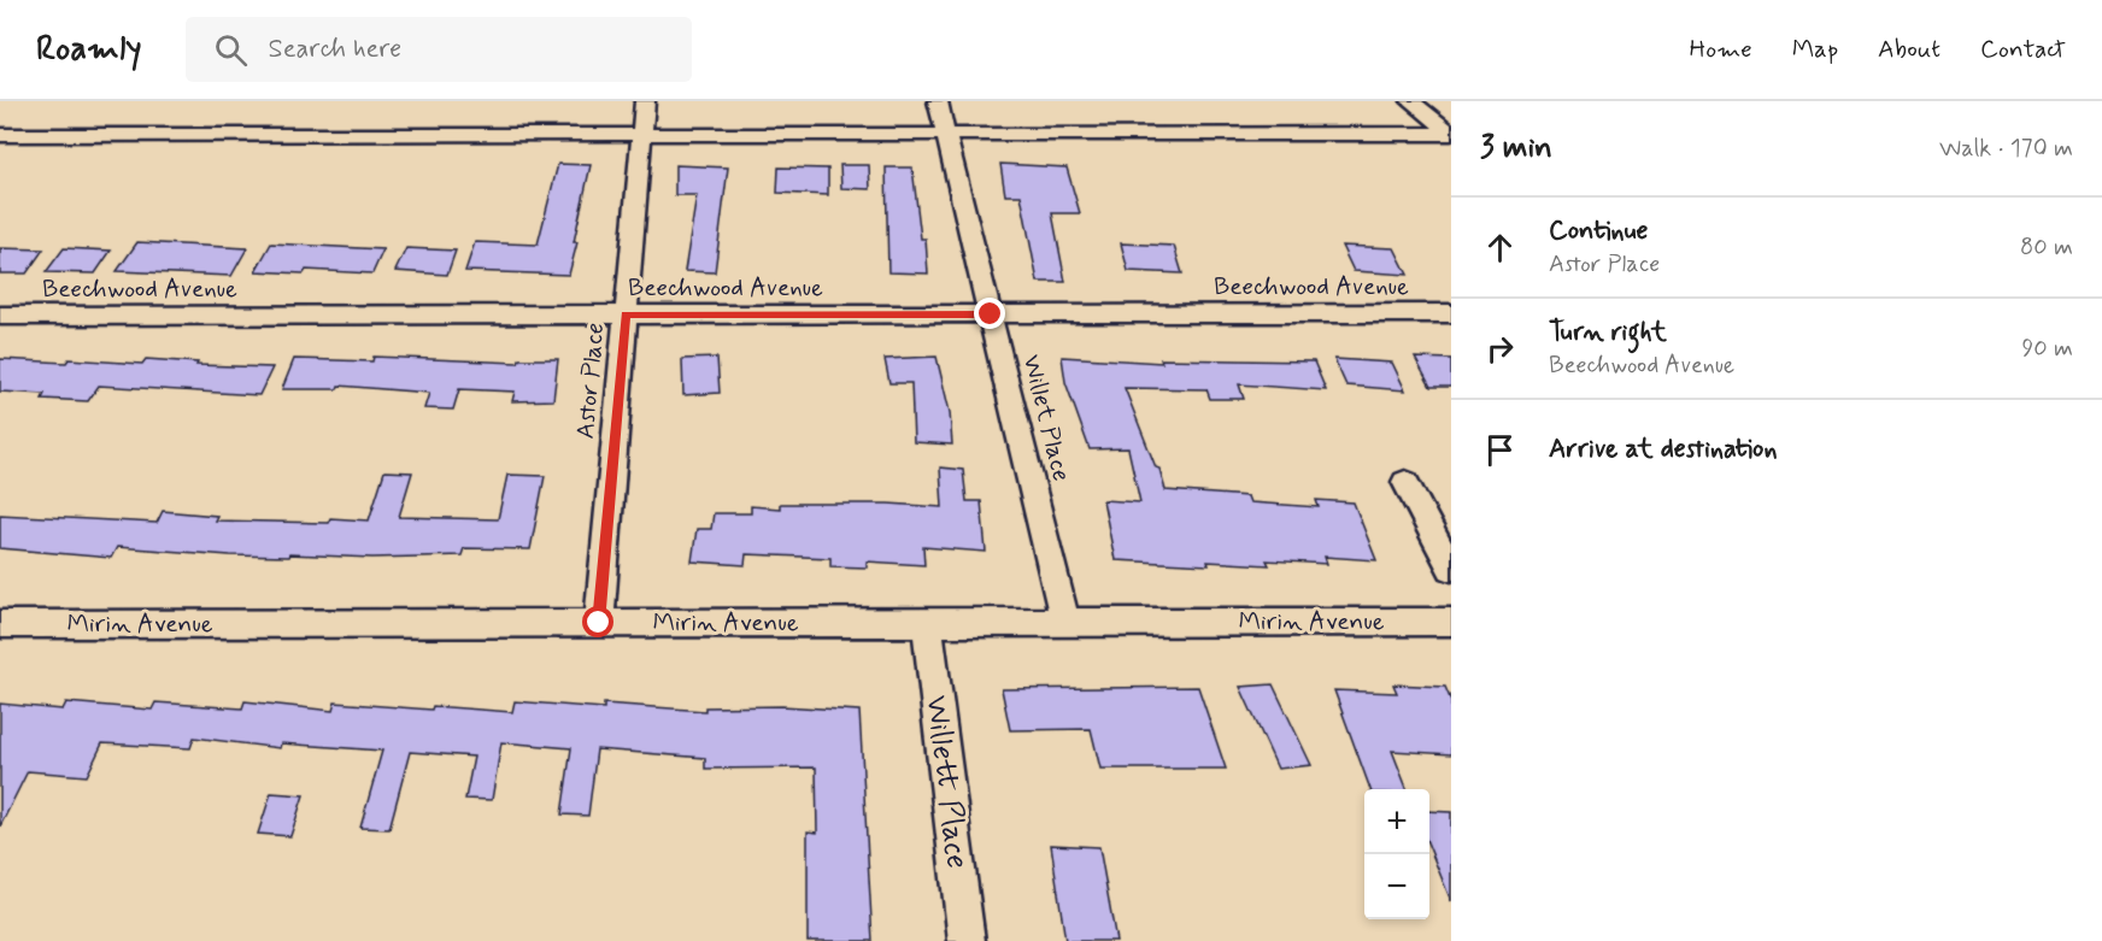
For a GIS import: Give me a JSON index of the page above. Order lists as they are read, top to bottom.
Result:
{
  "streets": {
    "street": [
      "Beechwood Avenue",
      "Astor Place",
      "Willet Place",
      "Mirin Avenue",
      "Willett Place"
    ]
  },
  "crossings": [
    ["Beechwood Avenue", "Astor Place"],
    ["Beechwood Avenue", "Willet Place"],
    ["Astor Place", "Mirin Avenue"],
    ["Willet Place", "Mirin Avenue"],
    ["Mirin Avenue", "Willett Place"]
  ],
  "page": {
    "header": "Roamly",
    "search": "Search here",
    "nav": [
      "Home",
      "Map",
      "About",
      "Contact"
    ],
    "heading": ["3 min", "Walk · 170 m"],
    "list": [
      ["Continue", "Astor Place", "80 m"],
      ["Turn right", "Beechwood Avenue", "90 m"],
      "Arrive at destination"
    ],
    "map_buttons": ["+", "−"]
  }
}
